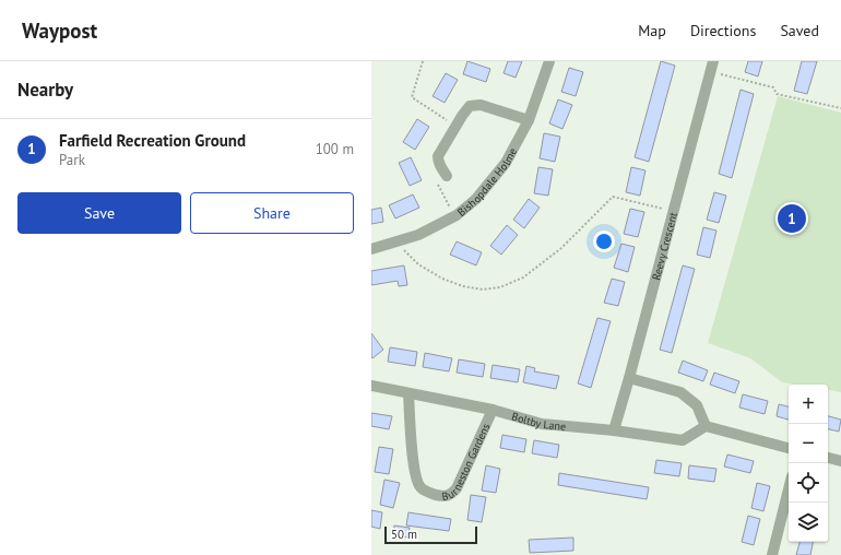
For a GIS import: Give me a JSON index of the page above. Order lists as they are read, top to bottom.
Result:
{
  "streets": {
    "street": [
      "Bishopdale Holme",
      "Reevy Crescent",
      "Boltby Lane",
      "Burneston Gardens"
    ]
  },
  "crossings": [
    ["Reevy Crescent", "Boltby Lane"],
    ["Boltby Lane", "Burneston Gardens"]
  ],
  "scale_bar": "50 m",
  "page": {
    "header": "Waypost",
    "nav": ["Map", "Directions", "Saved"],
    "heading": "Nearby",
    "list": [
      {
        "mark": "1",
        "name": "Farfield Recreation Ground",
        "note": "Park",
        "value": "100 m"
      }
    ],
    "buttons": ["Save", "Share"],
    "pins": "1",
    "map_buttons": ["+", "−"],
    "scale": "50 m"
  }
}
